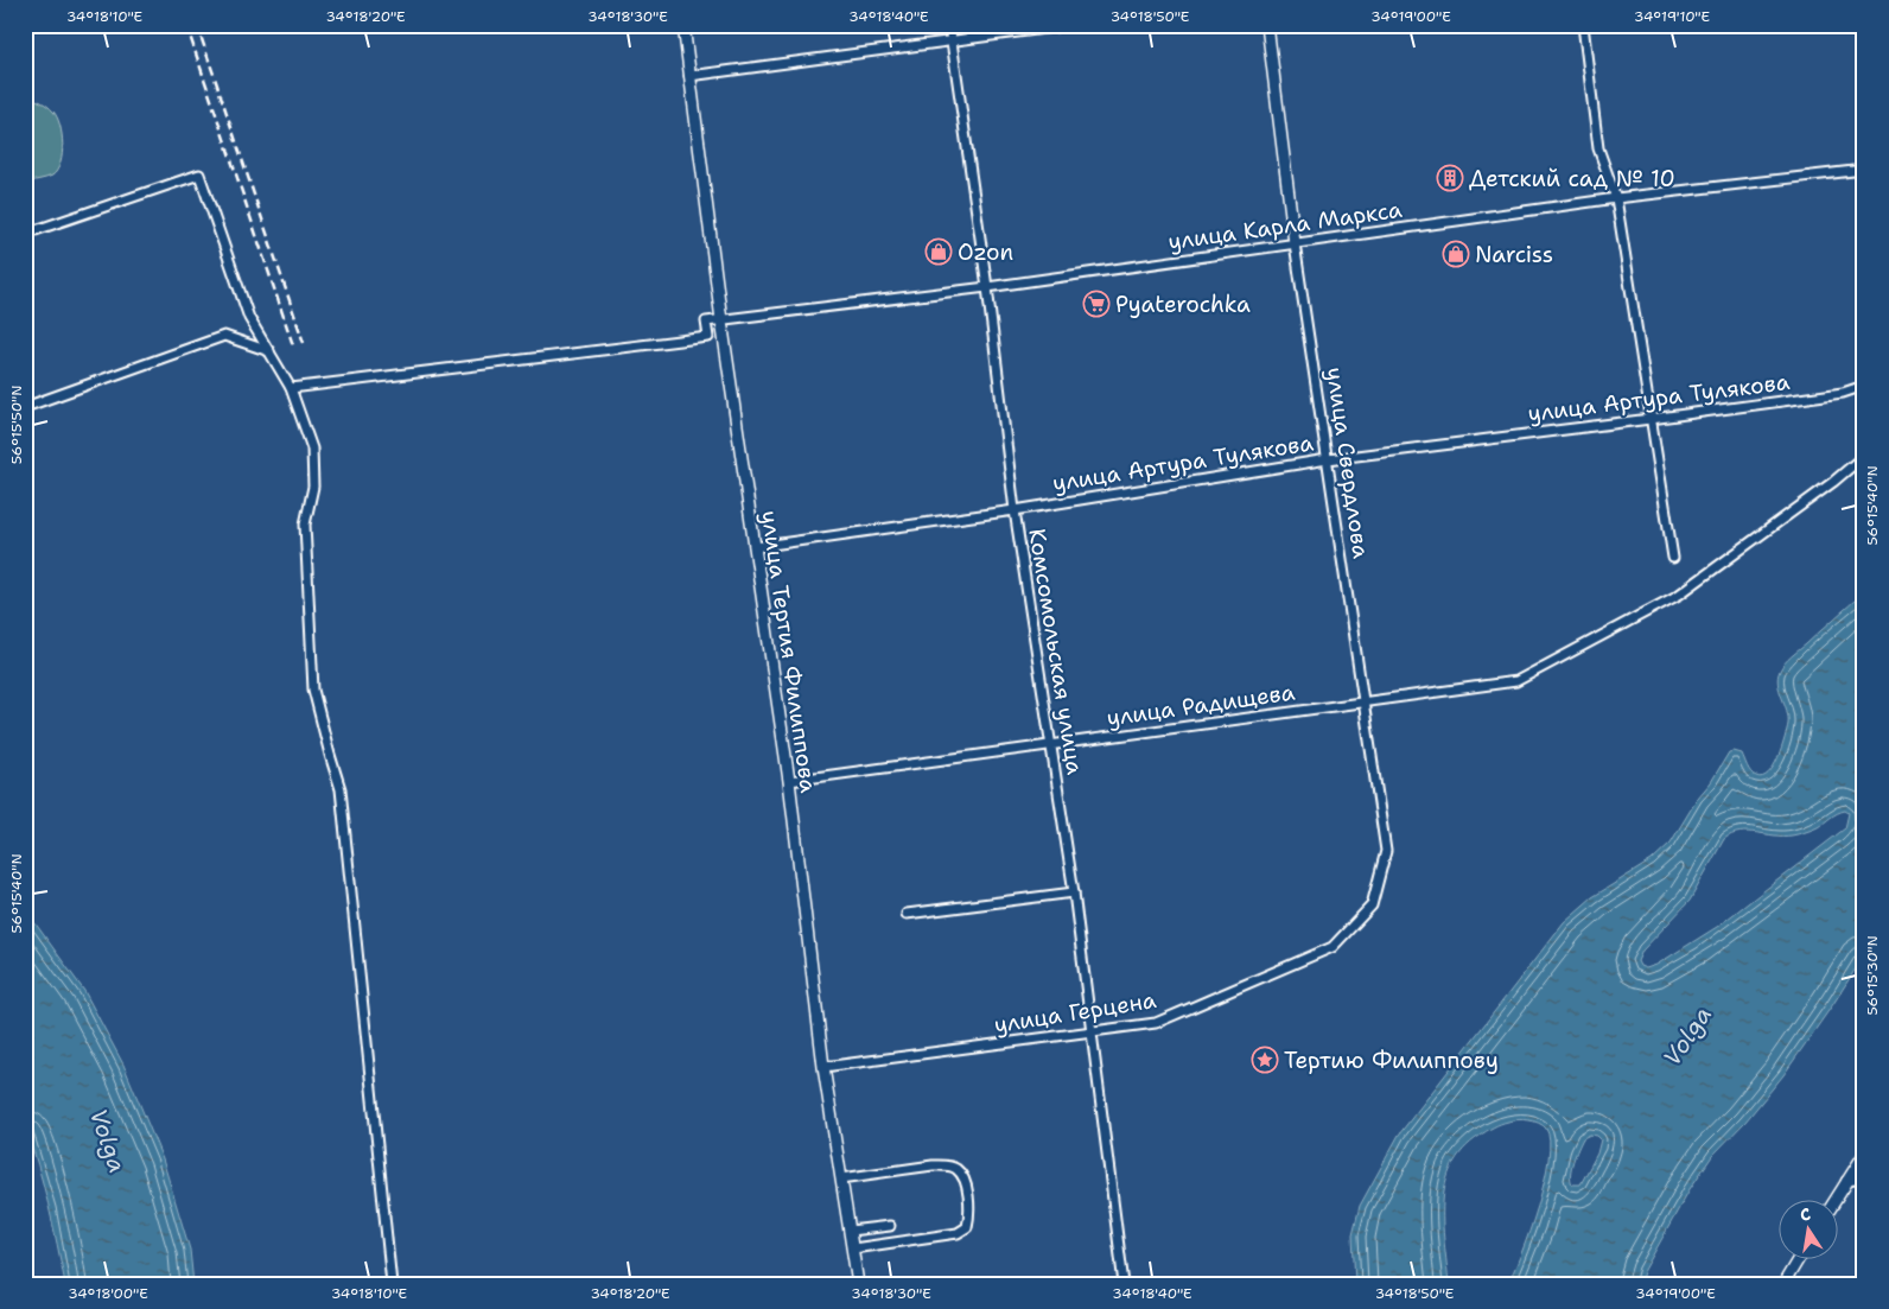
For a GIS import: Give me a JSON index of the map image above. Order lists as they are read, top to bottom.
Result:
{
  "streets": {
    "street": [
      "улица Карла Маркса",
      "улица Артура Тулякова",
      "улица Свердлова",
      "улица Тертия Филиппова",
      "Комсомольская улица",
      "улица Радищева",
      "улица Герцена"
    ]
  },
  "crossings": [
    ["улица Карла Маркса", "улица Свердлова"],
    ["улица Карла Маркса", "улица Тертия Филиппова"],
    ["улица Карла Маркса", "Комсомольская улица"],
    ["улица Артура Тулякова", "улица Свердлова"],
    ["улица Артура Тулякова", "улица Тертия Филиппова"],
    ["улица Артура Тулякова", "Комсомольская улица"],
    ["улица Свердлова", "улица Радищева"],
    ["улица Свердлова", "улица Герцена"],
    ["улица Тертия Филиппова", "улица Радищева"],
    ["улица Тертия Филиппова", "улица Герцена"],
    ["Комсомольская улица", "улица Радищева"],
    ["Комсомольская улица", "улица Герцена"]
  ],
  "water": ["Volga"],
  "places": {
    "building": ["Детский сад № 10"],
    "shop": ["Ozon", "Narciss"],
    "supermarket": ["Pyaterochka"],
    "place": ["Тертию Филиппову"]
  },
  "north": "top",
  "coordinates": [
    "34°18'10\"E",
    "34°18'20\"E",
    "34°18'30\"E",
    "34°18'40\"E",
    "34°18'50\"E",
    "34°19'00\"E",
    "34°19'10\"E",
    "56°15'50\"N",
    "56°15'40\"N",
    "56°15'30\"N",
    "34°18'00\"E"
  ]
}
